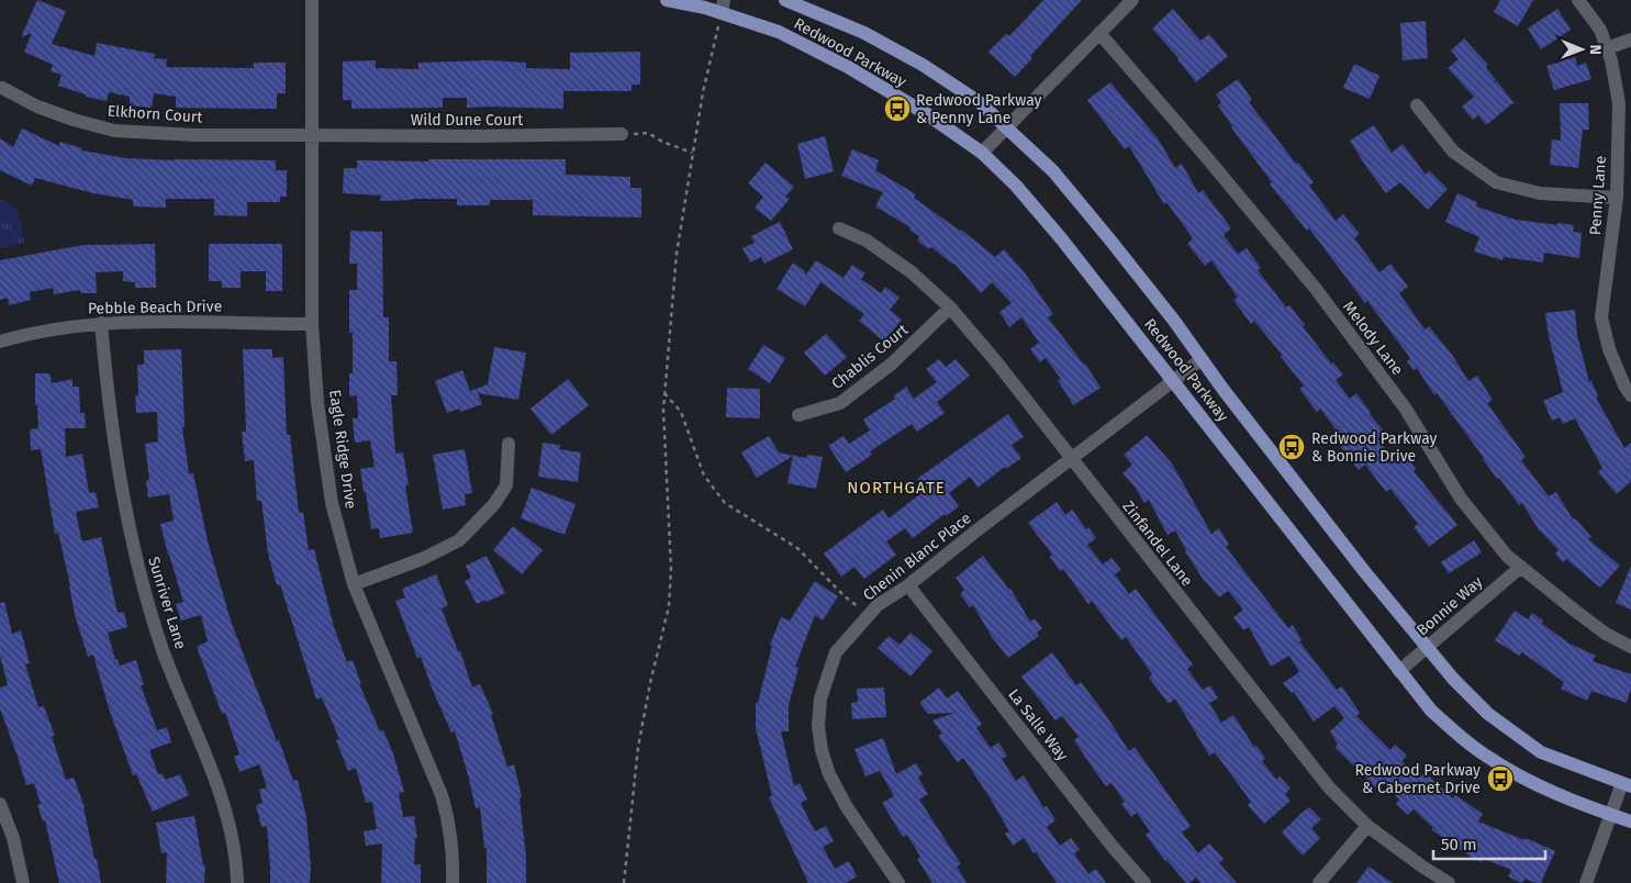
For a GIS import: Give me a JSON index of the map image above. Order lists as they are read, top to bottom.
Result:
{
  "streets": {
    "main road": ["Redwood Parkway"],
    "street": [
      "Elkhorn Court",
      "Wild Dune Court",
      "Penny Lane",
      "Pebble Beach Drive",
      "Melody Lane",
      "Chablis Court",
      "Eagle Ridge Drive",
      "Zinfandel Lane",
      "Chenin Blanc Place",
      "Sunriver Lane",
      "Bonnie Way",
      "La Salle Way"
    ]
  },
  "crossings": [
    ["Redwood Parkway", "Chenin Blanc Place"],
    ["Redwood Parkway", "Bonnie Way"],
    ["Elkhorn Court", "Wild Dune Court"],
    ["Elkhorn Court", "Eagle Ridge Drive"],
    ["Wild Dune Court", "Eagle Ridge Drive"],
    ["Pebble Beach Drive", "Eagle Ridge Drive"],
    ["Pebble Beach Drive", "Sunriver Lane"],
    ["Melody Lane", "Bonnie Way"],
    ["Chablis Court", "Zinfandel Lane"],
    ["Zinfandel Lane", "Chenin Blanc Place"],
    ["Chenin Blanc Place", "La Salle Way"]
  ],
  "districts": ["NORTHGATE"],
  "places": {
    "bus stop": ["Redwood Parkway & Penny Lane", "Redwood Parkway & Bonnie Drive", "Redwood Parkway & Cabernet Drive"]
  },
  "scale_bar": "50 m",
  "north": "right"
}
